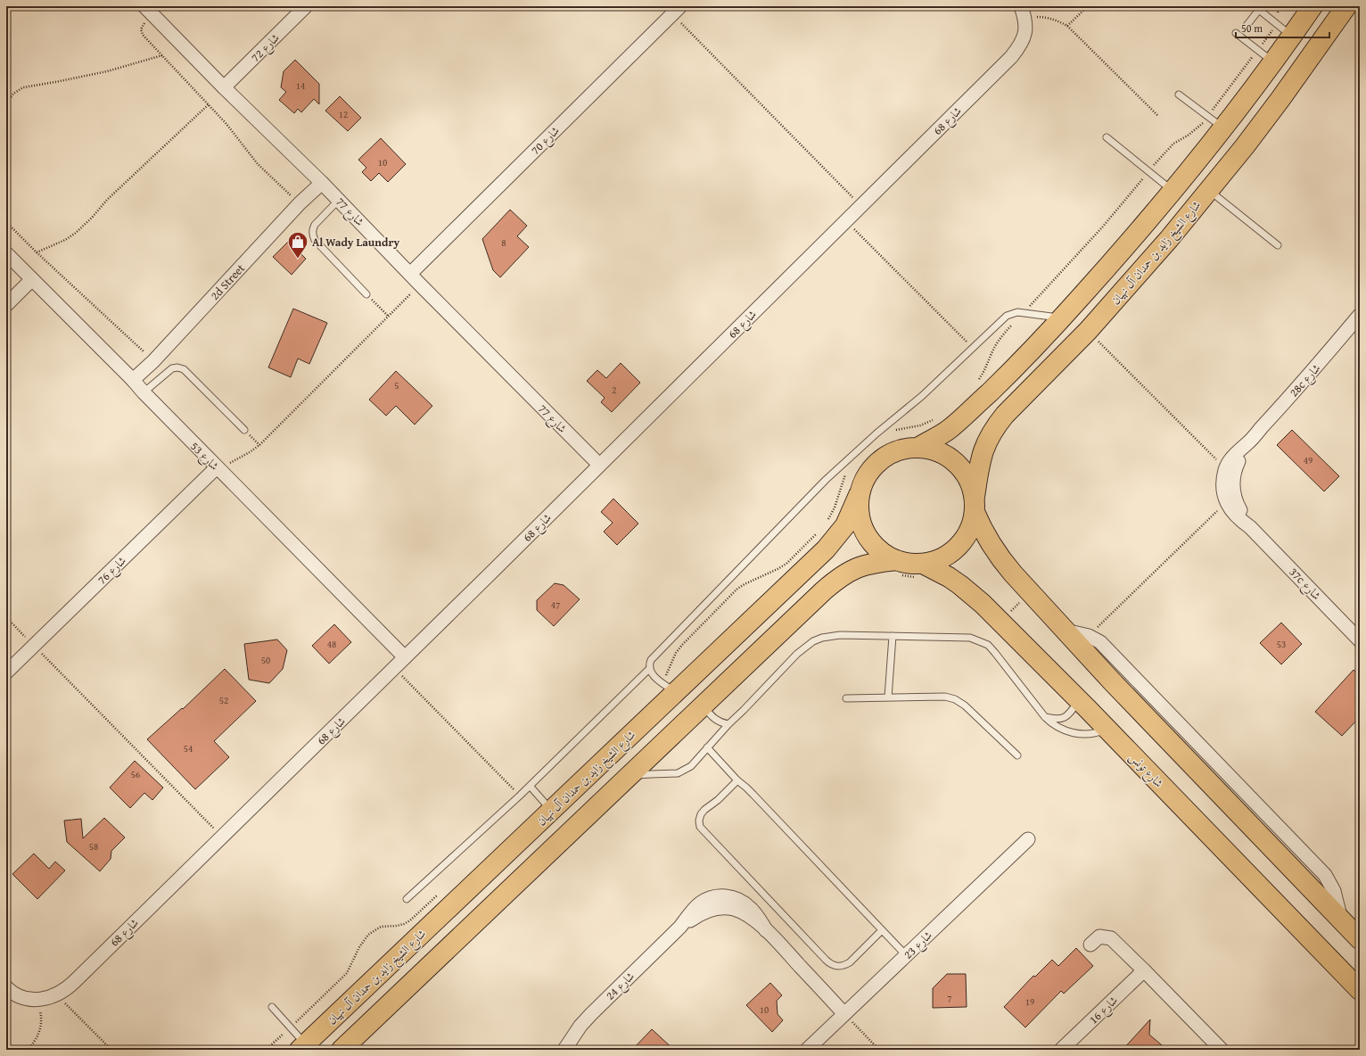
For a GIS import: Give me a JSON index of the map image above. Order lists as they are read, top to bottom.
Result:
{
  "streets": {
    "main road": ["شارع الشيخ زايد بن حمدان آل نهيان", "شارع تونس"],
    "street": [
      "شارع 72",
      "شارع 68",
      "شارع 70",
      "شارع 77",
      "2d Street",
      "28c شارع",
      "شارع 53",
      "شارع 76",
      "37c شارع",
      "شارع 23",
      "شارع 24",
      "شارع 16"
    ]
  },
  "crossings": [
    ["شارع 72", "شارع 77"],
    ["شارع 68", "شارع 77"],
    ["شارع 68", "شارع 53"],
    ["شارع 70", "شارع 77"],
    ["شارع 77", "2d Street"],
    ["شارع الشيخ زايد بن حمدان آل نهيان", "شارع تونس"],
    ["2d Street", "شارع 53"],
    ["28c شارع", "37c شارع"],
    ["شارع 53", "شارع 76"],
    ["شارع 23", "شارع 24"]
  ],
  "places": {
    "shop": ["Al Wady Laundry"]
  },
  "house_numbers": [
    "14",
    "12",
    "10",
    "8",
    "5",
    "2",
    "49",
    "47",
    "48",
    "53",
    "50",
    "52",
    "54",
    "56",
    "58",
    "7",
    "19",
    "10"
  ],
  "scale_bar": "50 m"
}
